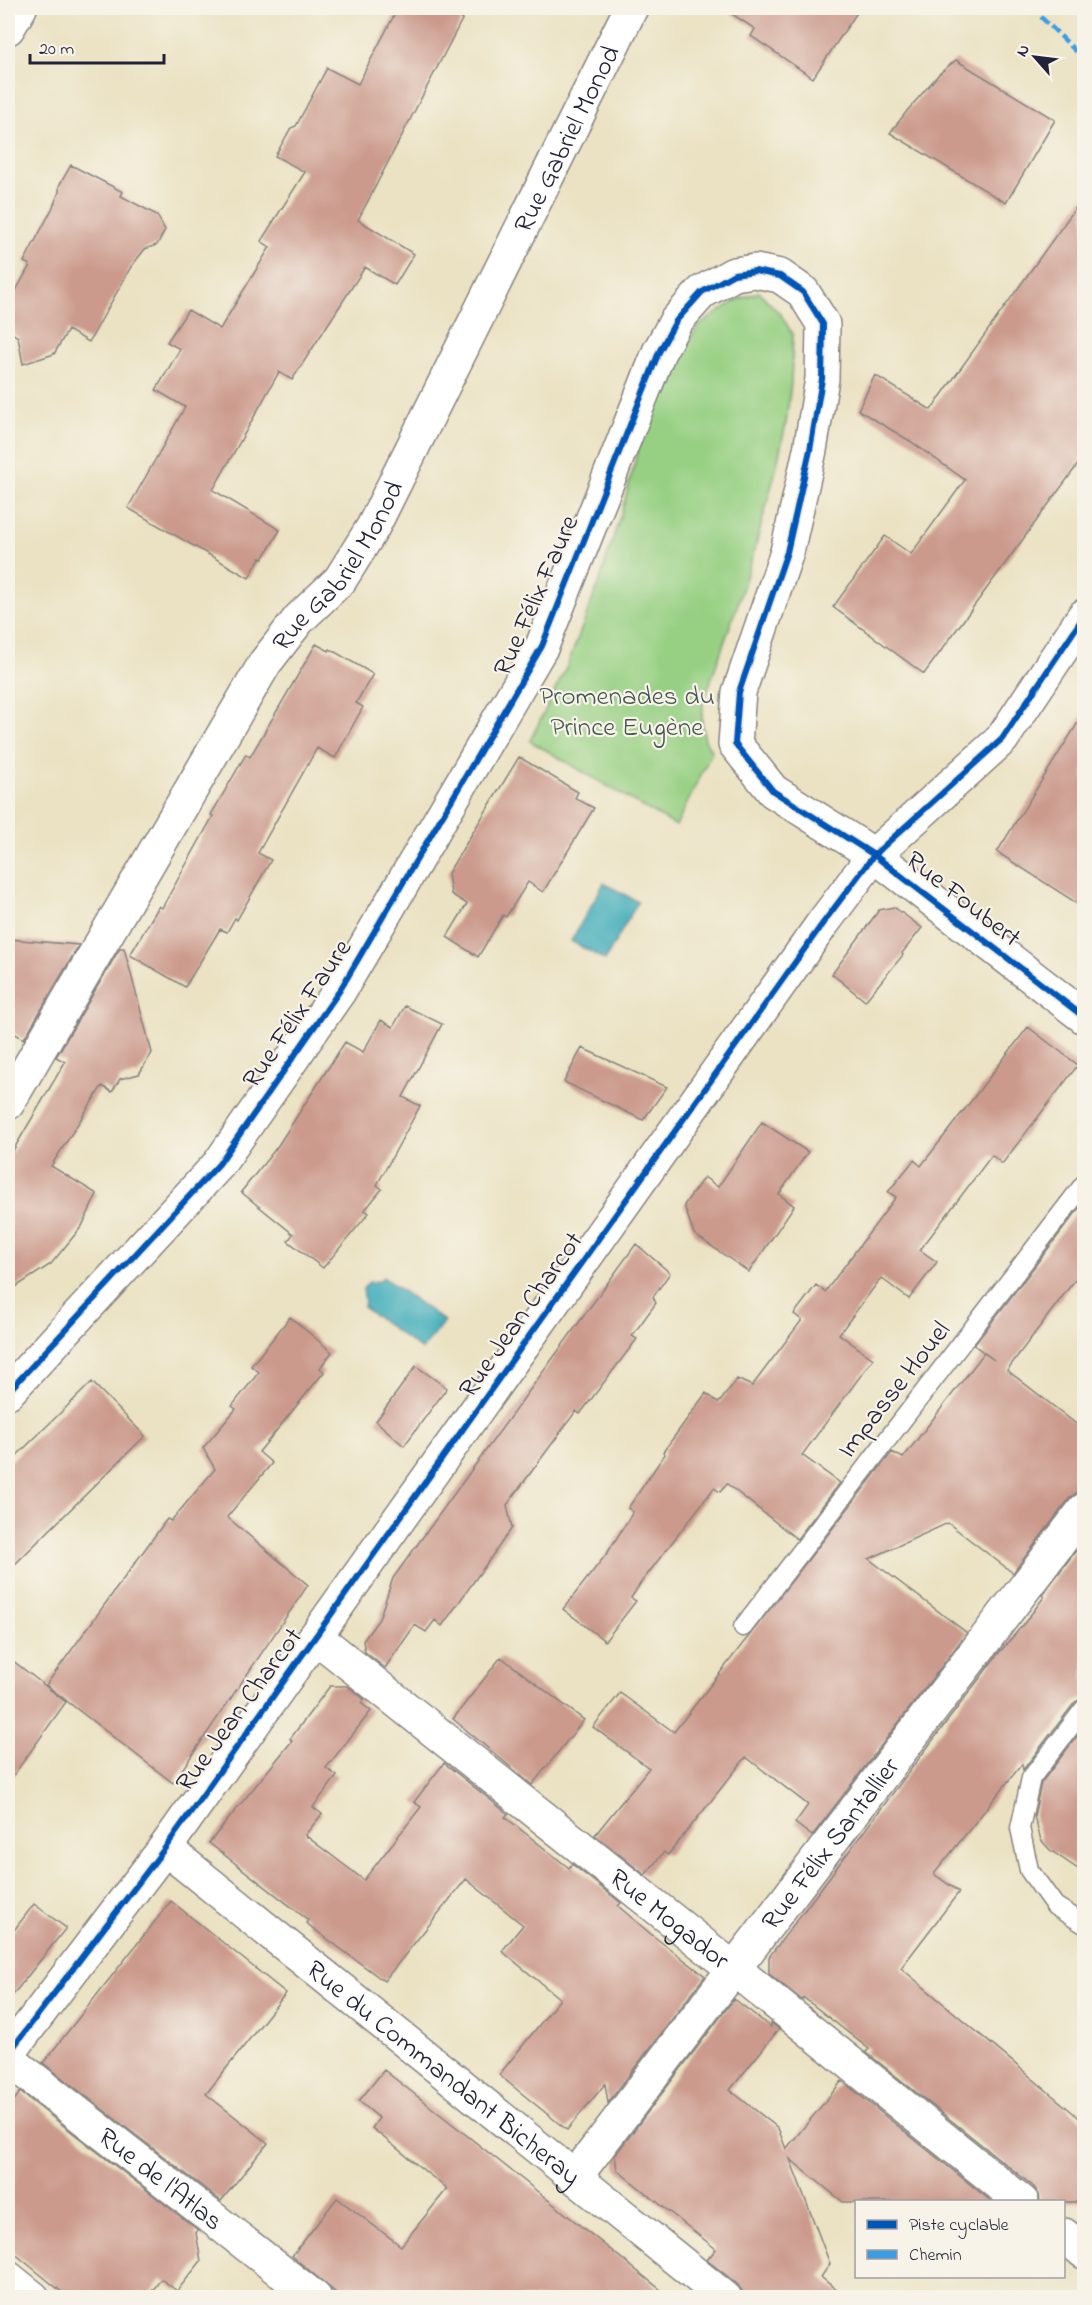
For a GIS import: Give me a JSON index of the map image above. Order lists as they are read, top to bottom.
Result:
{
  "streets": {
    "street": [
      "Rue Gabriel Monod",
      "Rue Félix Faure",
      "Rue Foubert",
      "Rue Jean Charcot",
      "Rue Félix Santallier",
      "Rue Mogador",
      "Rue du Commandant Bicheray",
      "Rue de l'Atlas"
    ],
    "lane": ["Impasse Houel"]
  },
  "crossings": [
    ["Rue Félix Faure", "Rue Foubert"],
    ["Rue Foubert", "Rue Jean Charcot"],
    ["Rue Jean Charcot", "Rue Mogador"],
    ["Rue Jean Charcot", "Rue du Commandant Bicheray"],
    ["Rue Félix Santallier", "Rue Mogador"],
    ["Rue Félix Santallier", "Rue du Commandant Bicheray"]
  ],
  "parks": ["Promenades du Prince Eugène"],
  "legend": ["Piste cyclable", "Chemin"],
  "scale_bar": "20 m",
  "north": "top left"
}
